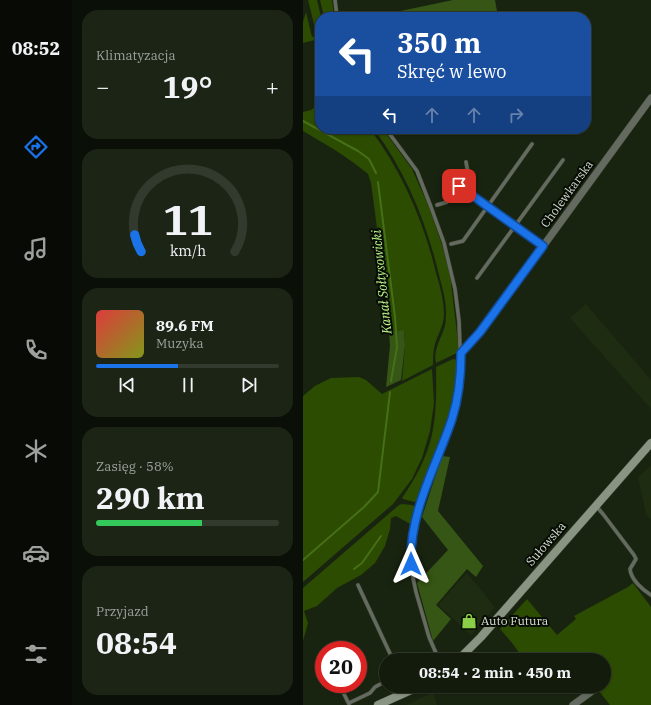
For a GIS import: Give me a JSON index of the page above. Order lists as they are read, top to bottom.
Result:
{
  "streets": {
    "main road": ["Sułowska"],
    "street": ["Cholewkarska"]
  },
  "water": ["Kanał Sołtysowicki"],
  "places": {
    "shop": ["Auto Futura"]
  },
  "page": {
    "tabs": "08:52",
    "tile": [
      "Klimatyzacja",
      ["Zasięg · 58%", "290 km"],
      ["Przyjazd", "08:54"]
    ],
    "turn": ["350 m", "Skręć w lewo"],
    "heat": ["−", "19°", "+"],
    "song": ["89.6 FM", "Muzyka"],
    "limit": "20",
    "trip": "08:54 · 2 min · 450 m",
    "gauge": ["11", "km/h"]
  }
}
